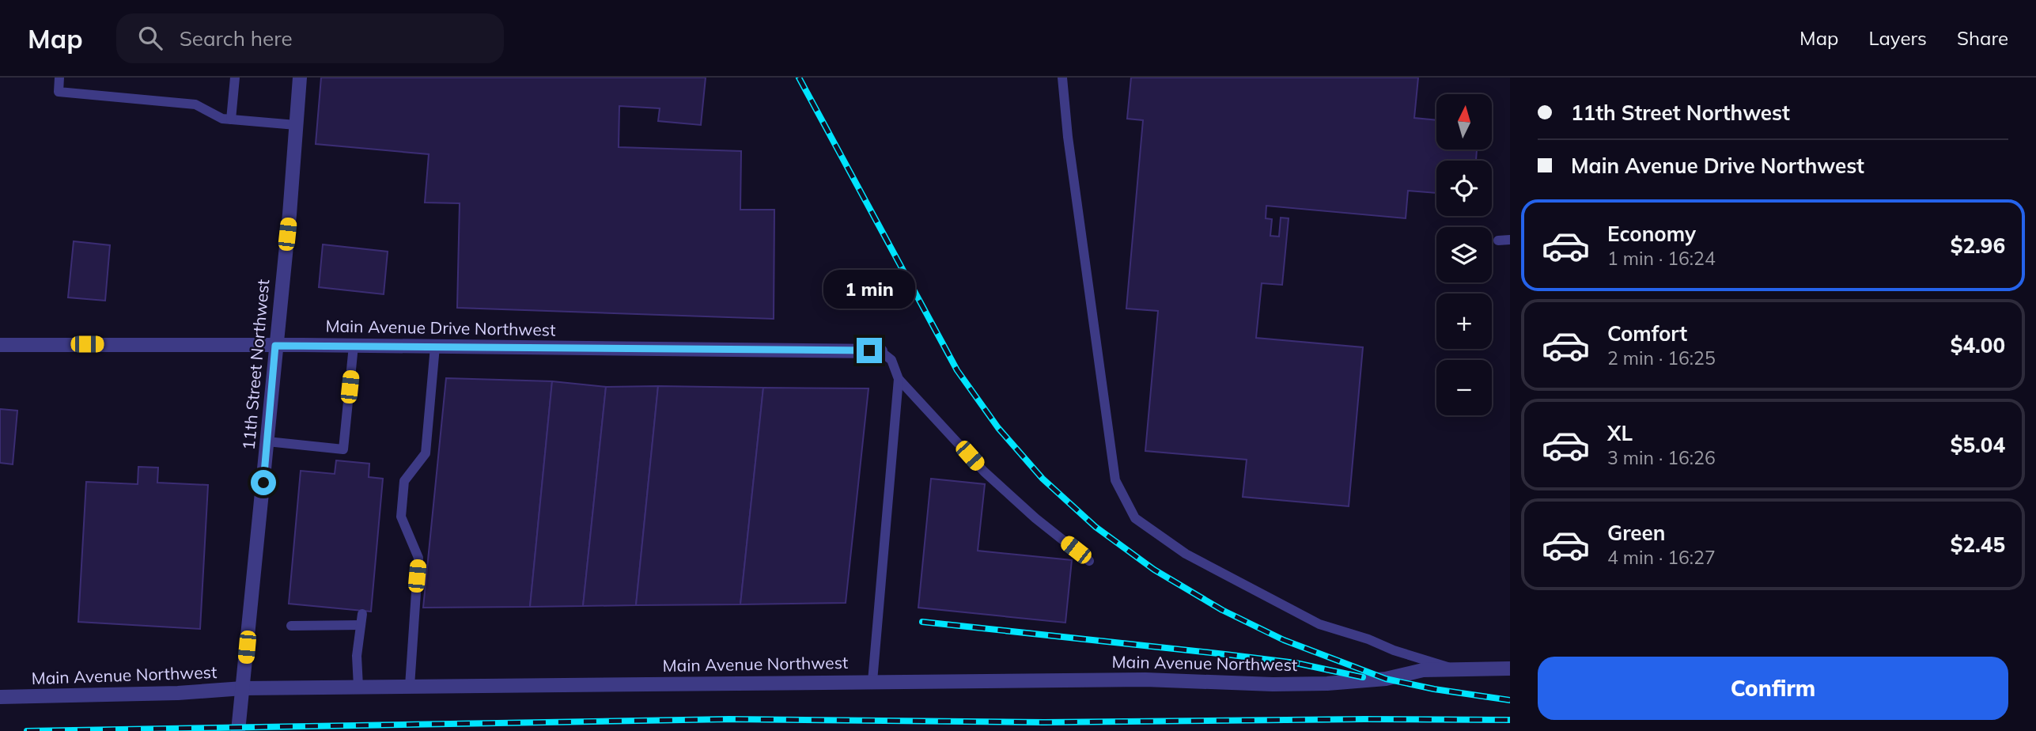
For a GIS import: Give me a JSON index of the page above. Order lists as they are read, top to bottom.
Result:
{
  "streets": {
    "street": ["Main Avenue Drive Northwest", "11th Street Northwest", "Main Avenue Northwest"]
  },
  "crossings": [
    ["Main Avenue Drive Northwest", "11th Street Northwest"],
    ["11th Street Northwest", "Main Avenue Northwest"]
  ],
  "north": "top",
  "page": {
    "header": "Map",
    "search": "Search here",
    "nav": ["Map", "Layers", "Share"],
    "banner": ["11th Street Northwest", "Main Avenue Drive Northwest"],
    "map_buttons": ["+", "−"],
    "list": [
      {
        "name": "Economy",
        "note": "1 min · 16:24",
        "value": "$2.96"
      },
      {
        "name": "Comfort",
        "note": "2 min · 16:25",
        "value": "$4.00"
      },
      {
        "name": "XL",
        "note": "3 min · 16:26",
        "value": "$5.04"
      },
      {
        "name": "Green",
        "note": "4 min · 16:27",
        "value": "$2.45"
      }
    ],
    "bubble": "1 min",
    "buttons": "Confirm"
  }
}
